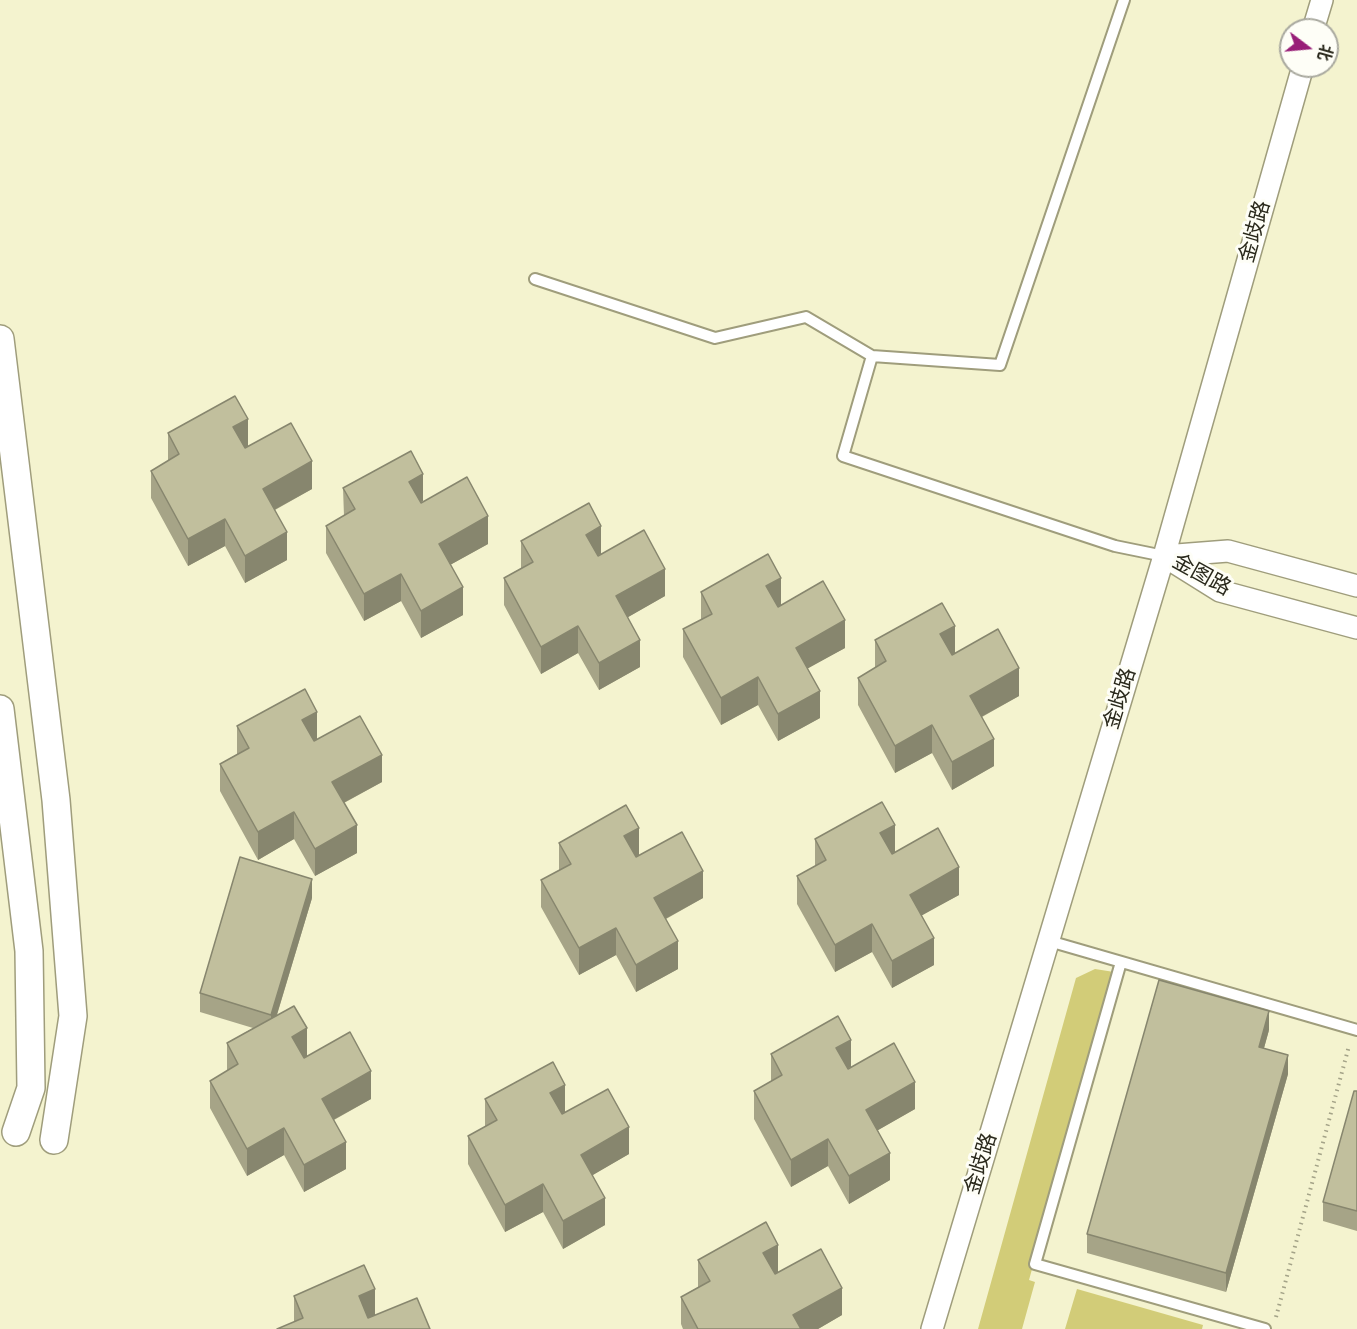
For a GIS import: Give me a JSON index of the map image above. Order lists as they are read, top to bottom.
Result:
{
  "streets": {
    "street": ["金歧路", "金图路"]
  },
  "crossings": [
    ["金歧路", "金图路"]
  ],
  "north": "right"
}
